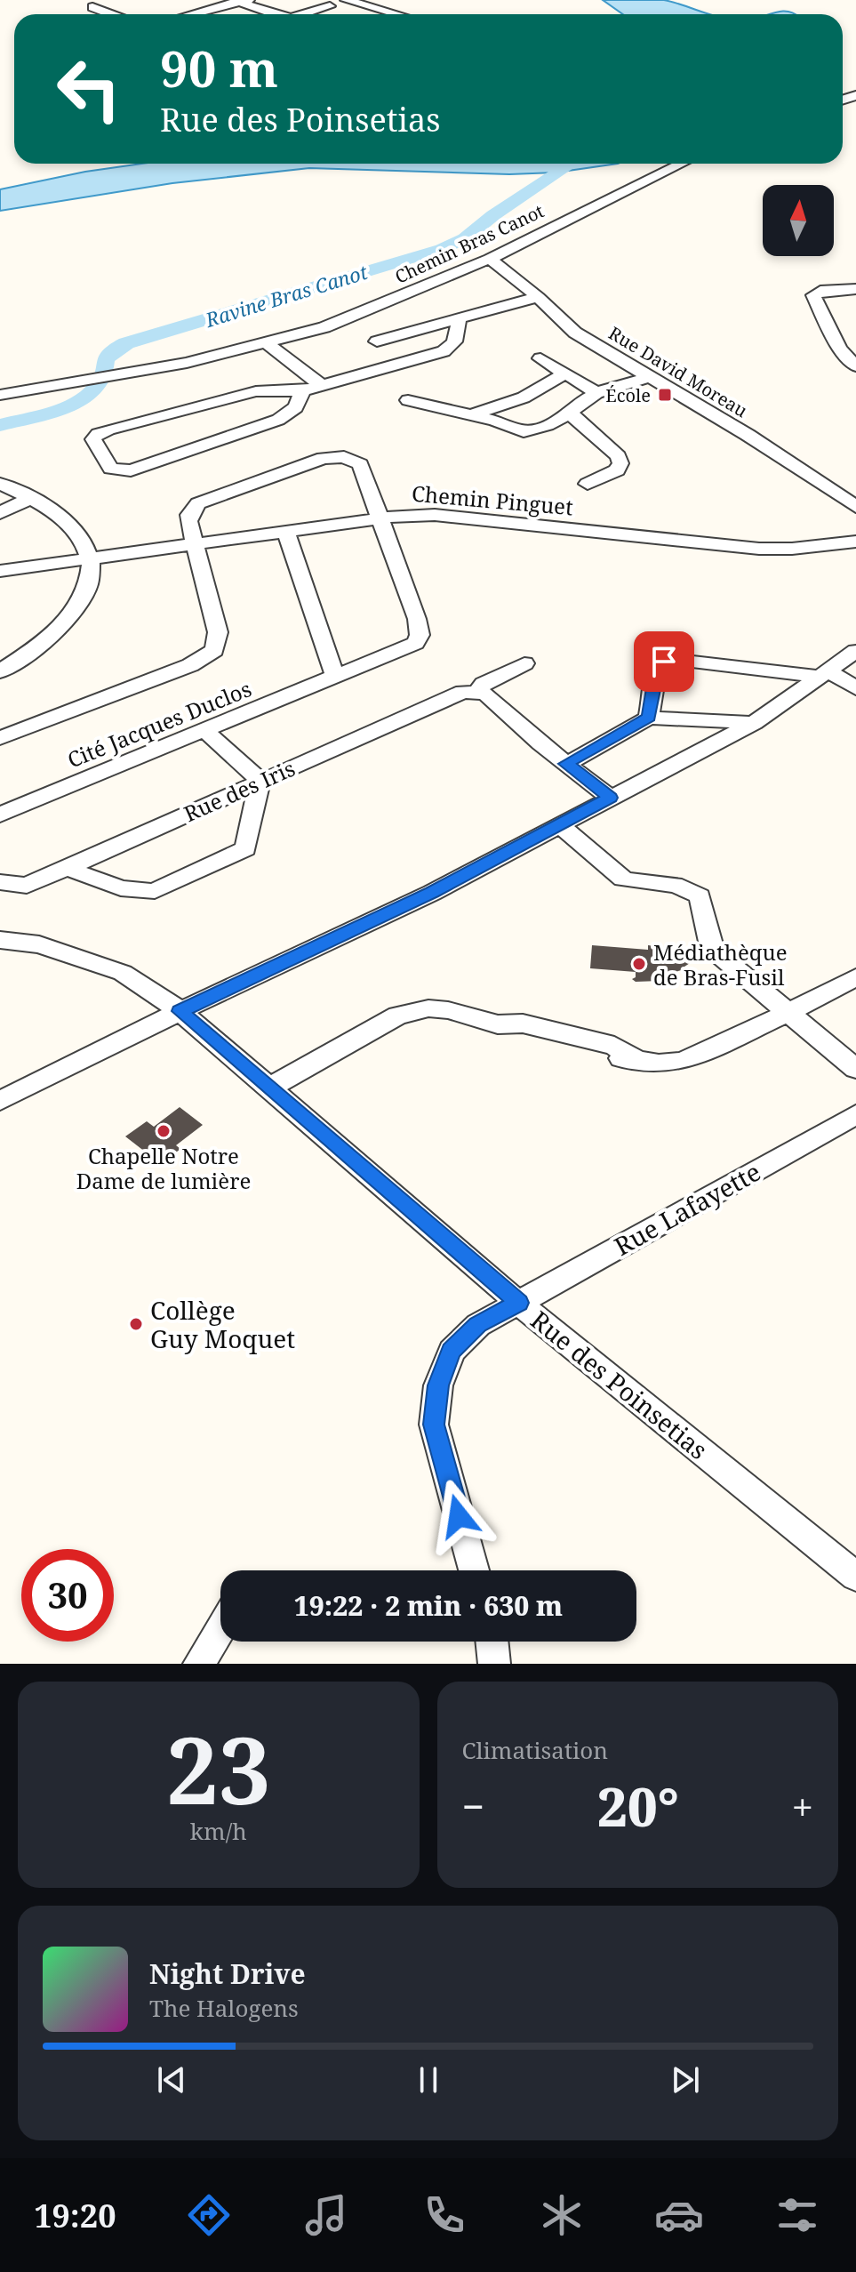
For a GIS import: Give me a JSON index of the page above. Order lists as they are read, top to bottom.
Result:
{
  "streets": {
    "street": [
      "Chemin Bras Canot",
      "Rue David Moreau",
      "Chemin Pinguet",
      "Cité Jacques Duclos",
      "Rue des Iris",
      "Rue Lafayette",
      "Rue des Poinsetias"
    ]
  },
  "crossings": [
    ["Chemin Bras Canot", "Rue David Moreau"],
    ["Chemin Pinguet", "Cité Jacques Duclos"],
    ["Rue Lafayette", "Rue des Poinsetias"]
  ],
  "water": ["Ravine Bras Canot"],
  "places": {
    "transit": ["École"],
    "other": ["Médiathèque de Bras-Fusil", "Chapelle Notre Dame de lumière", "Collège Guy Moquet"]
  },
  "north": "top",
  "page": {
    "turn": ["90 m", "Rue des Poinsetias"],
    "limit": "30",
    "trip": "19:22 · 2 min · 630 m",
    "tile": [
      ["23", "km/h"],
      "Climatisation"
    ],
    "heat": ["−", "20°", "+"],
    "song": ["Night Drive", "The Halogens"],
    "tabs": "19:20"
  }
}
